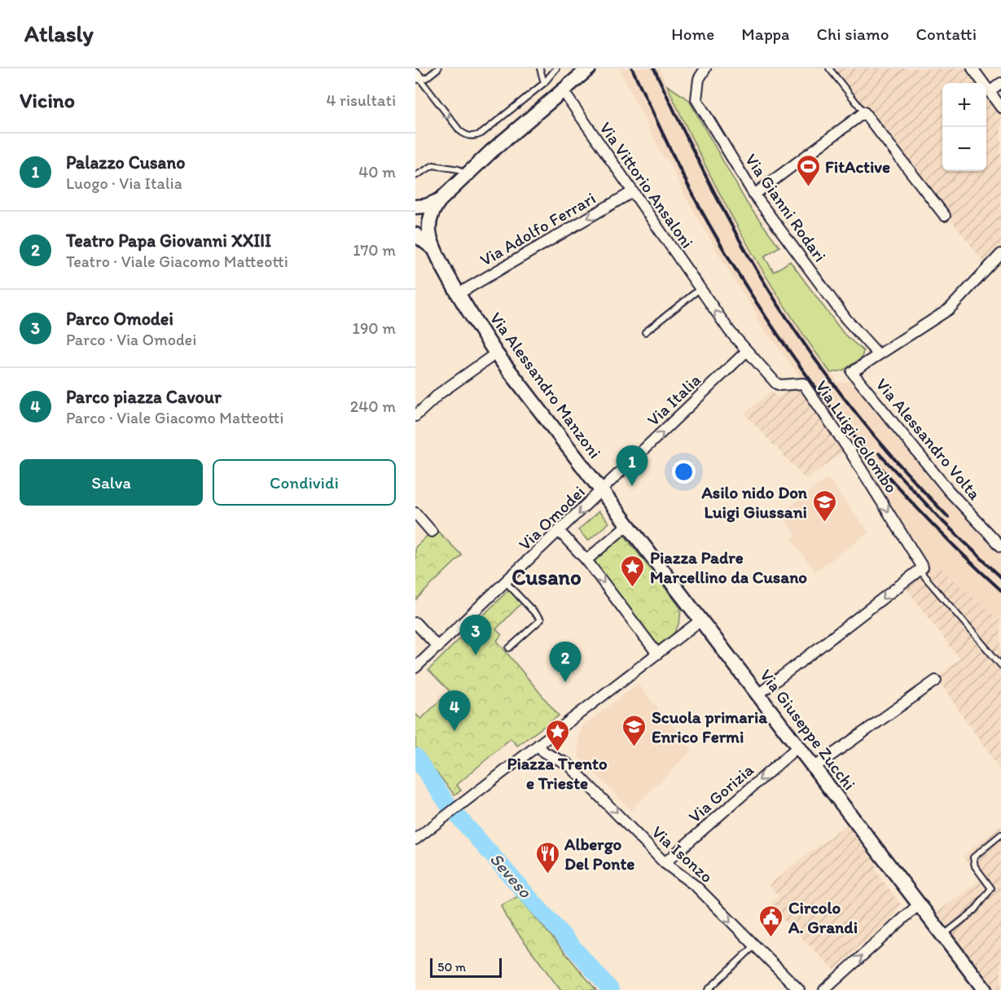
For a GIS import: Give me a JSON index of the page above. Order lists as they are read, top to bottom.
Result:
{
  "streets": {
    "street": [
      "Via Vittorio Ansaloni",
      "Via Gianni Rodari",
      "Via Adolfo Ferrari",
      "Via Alessandro Manzoni",
      "Via Italia",
      "Via Luigi Colombo",
      "Via Alessandro Volta",
      "Via Omodei",
      "Via Giuseppe Zucchi",
      "Via Gorizia",
      "Via Isonzo"
    ]
  },
  "crossings": [
    ["Via Vittorio Ansaloni", "Via Adolfo Ferrari"],
    ["Via Vittorio Ansaloni", "Via Italia"],
    ["Via Vittorio Ansaloni", "Via Luigi Colombo"],
    ["Via Gianni Rodari", "Via Alessandro Volta"],
    ["Via Adolfo Ferrari", "Via Alessandro Manzoni"],
    ["Via Alessandro Manzoni", "Via Italia"],
    ["Via Alessandro Manzoni", "Via Omodei"],
    ["Via Alessandro Manzoni", "Via Giuseppe Zucchi"],
    ["Via Italia", "Via Luigi Colombo"],
    ["Via Italia", "Via Omodei"],
    ["Via Italia", "Via Giuseppe Zucchi"],
    ["Via Omodei", "Via Giuseppe Zucchi"],
    ["Via Giuseppe Zucchi", "Via Gorizia"],
    ["Via Gorizia", "Via Isonzo"]
  ],
  "one_way": [
    "Via Adolfo Ferrari",
    "Via Italia",
    "Via Luigi Colombo",
    "Via Gorizia",
    "Via Isonzo"
  ],
  "districts": ["Cusano"],
  "water": ["Seveso"],
  "places": {
    "sports": ["FitActive"],
    "school or university": ["Asilo nido Don Luigi Giussani", "Scuola primaria Enrico Fermi"],
    "place": ["Piazza Padre Marcellino da Cusano", "Piazza Trento e Trieste"],
    "restaurant": ["Albergo Del Ponte"],
    "public building": ["Circolo A. Grandi"]
  },
  "scale_bar": "50 m",
  "page": {
    "header": "Atlasly",
    "nav": [
      "Home",
      "Mappa",
      "Chi siamo",
      "Contatti"
    ],
    "heading": ["Vicino", "4 risultati"],
    "map_buttons": ["+", "−"],
    "list": [
      {
        "mark": "1",
        "name": "Palazzo Cusano",
        "note": "Luogo · Via Italia",
        "value": "40 m"
      },
      {
        "mark": "2",
        "name": "Teatro Papa Giovanni XXIII",
        "note": "Teatro · Viale Giacomo Matteotti",
        "value": "170 m"
      },
      {
        "mark": "3",
        "name": "Parco Omodei",
        "note": "Parco · Via Omodei",
        "value": "190 m"
      },
      {
        "mark": "4",
        "name": "Parco piazza Cavour",
        "note": "Parco · Viale Giacomo Matteotti",
        "value": "240 m"
      }
    ],
    "buttons": ["Salva", "Condividi"],
    "pins": [
      "1",
      "3",
      "2",
      "4"
    ],
    "scale": "50 m"
  }
}
